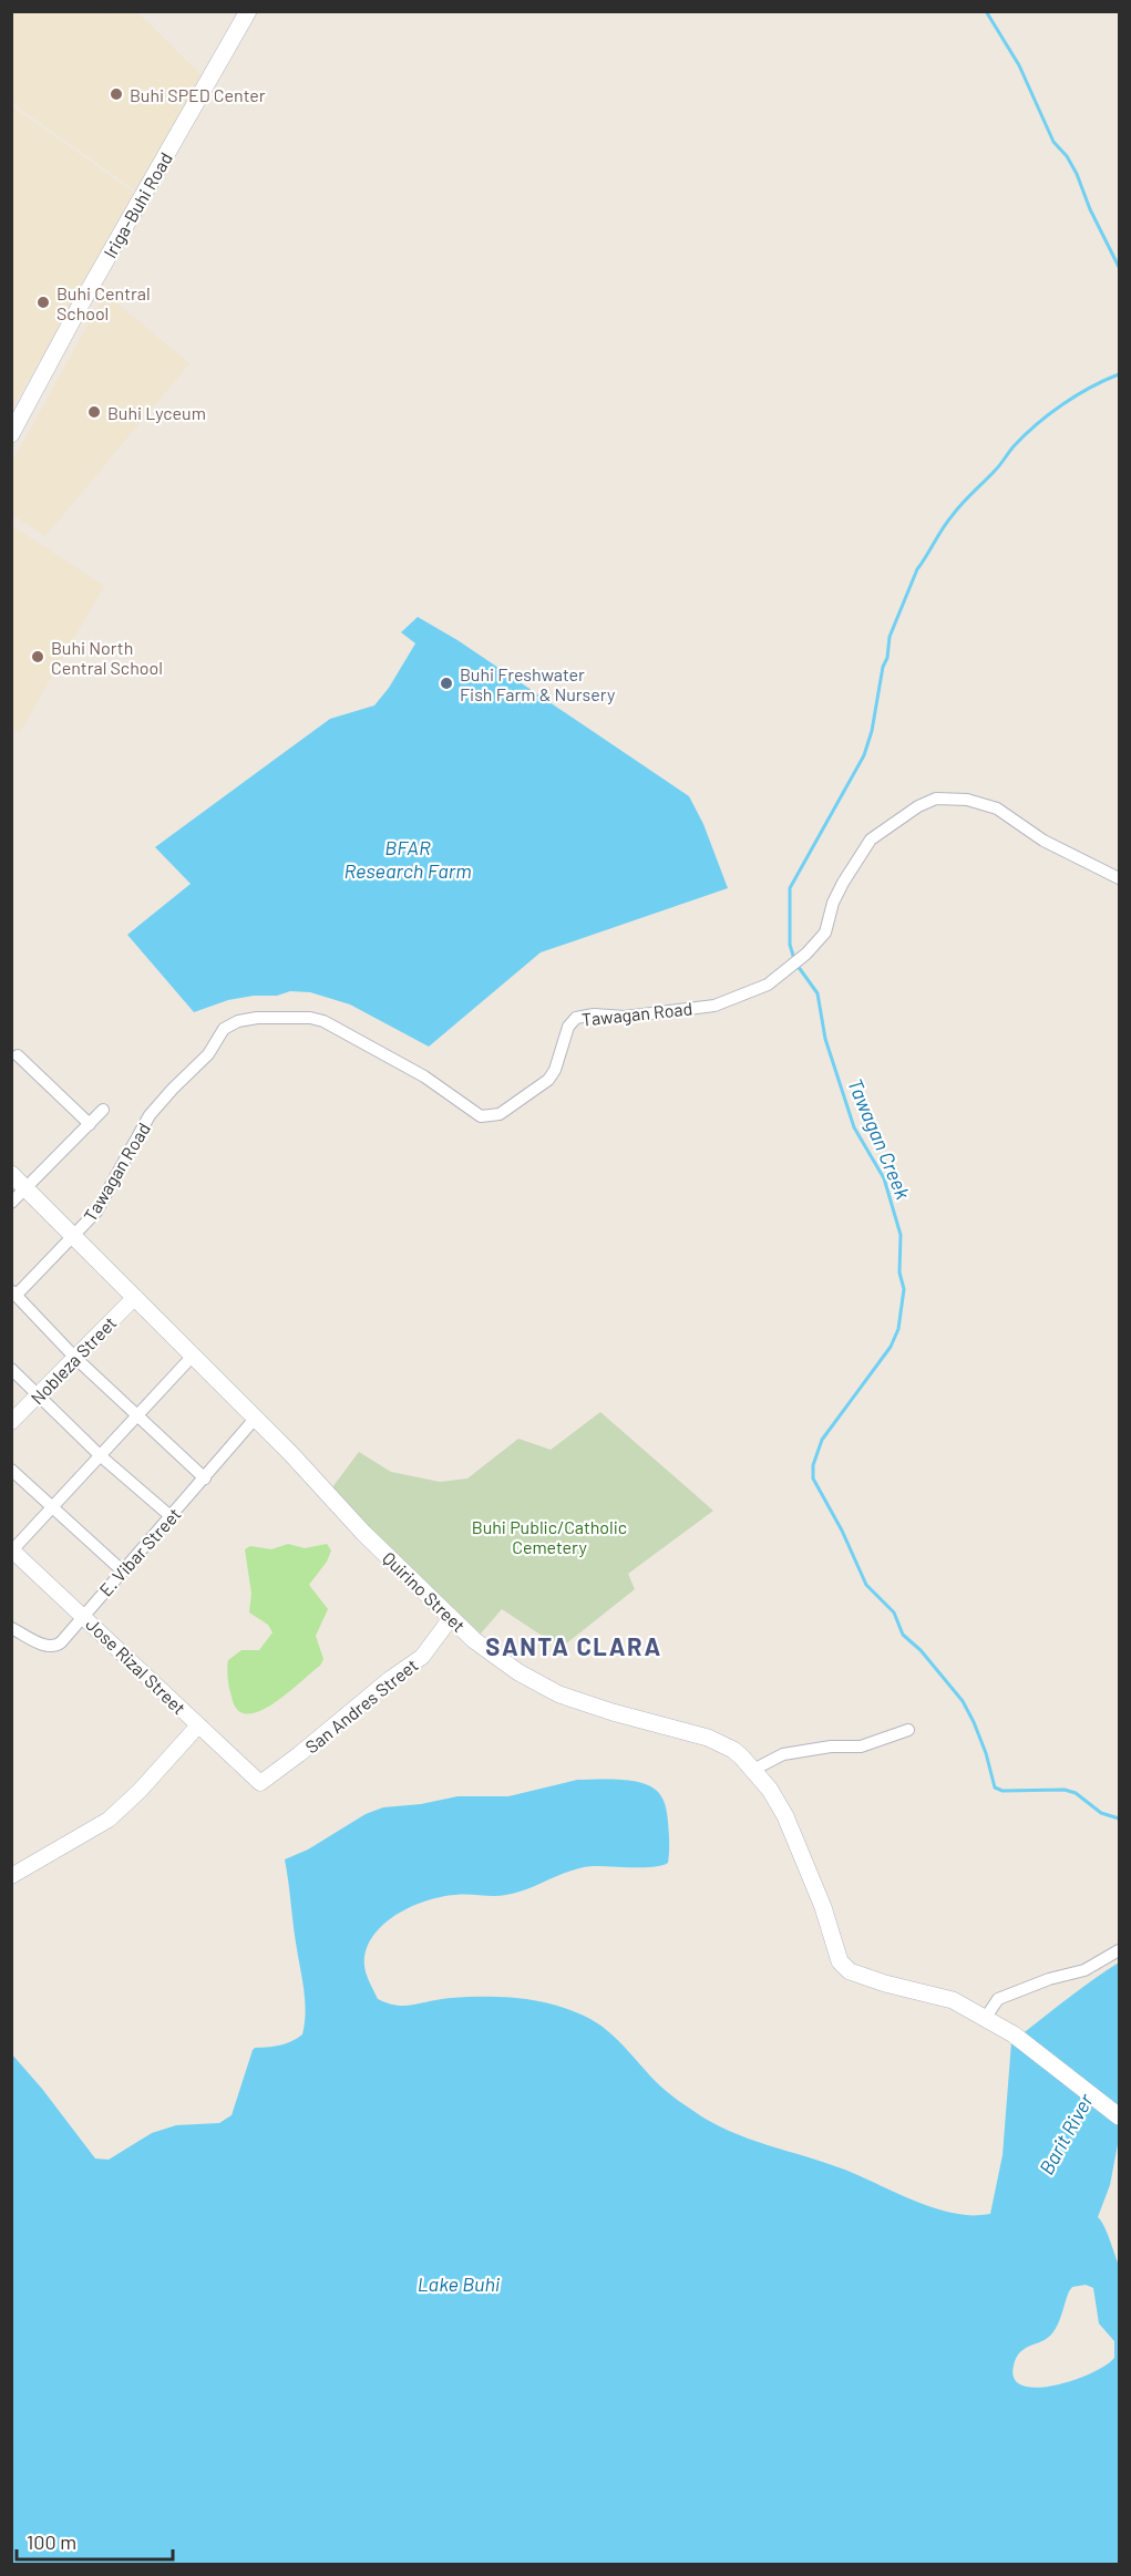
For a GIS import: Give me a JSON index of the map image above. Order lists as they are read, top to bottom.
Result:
{
  "streets": {
    "main road": ["Iriga-Buhi Road", "Quirino Street"],
    "street": [
      "Tawagan Road",
      "Nobleza Street",
      "E. Vibar Street",
      "Jose Rizal Street",
      "San Andres Street"
    ]
  },
  "crossings": [
    ["Tawagan Road", "Quirino Street"],
    ["Nobleza Street", "Quirino Street"],
    ["E. Vibar Street", "Quirino Street"],
    ["E. Vibar Street", "Jose Rizal Street"],
    ["Quirino Street", "San Andres Street"],
    ["Jose Rizal Street", "San Andres Street"]
  ],
  "districts": ["SANTA CLARA"],
  "water": [
    "BFAR Research Farm",
    "Tawagan Creek",
    "Barit River",
    "Lake Buhi"
  ],
  "parks": ["Buhi Public/Catholic Cemetery"],
  "places": [
    "Buhi SPED Center",
    "Buhi Central School",
    "Buhi Lyceum",
    "Buhi North Central School",
    "Buhi Freshwater Fish Farm & Nursery"
  ],
  "scale_bar": "100 m"
}
